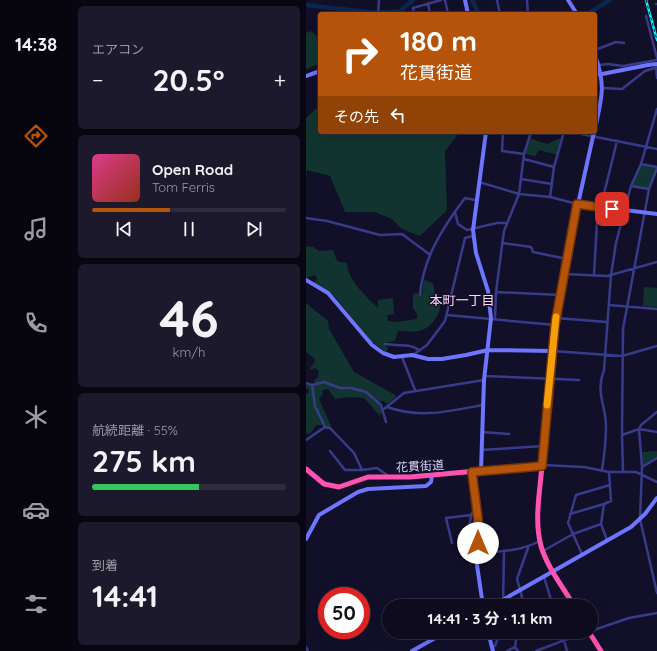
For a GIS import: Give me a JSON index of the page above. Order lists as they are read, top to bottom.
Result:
{
  "streets": {
    "highway": ["花貫街道"]
  },
  "districts": ["本町一丁目"],
  "page": {
    "tabs": "14:38",
    "tile": [
      "エアコン",
      ["46", "km/h"],
      ["航続距離 · 55%", "275 km"],
      ["到着", "14:41"]
    ],
    "turn": ["180 m", "花貫街道"],
    "heat": ["−", "20.5°", "+"],
    "then": "その先",
    "song": ["Open Road", "Tom Ferris"],
    "limit": "50",
    "trip": "14:41 · 3 分 · 1.1 km"
  }
}
